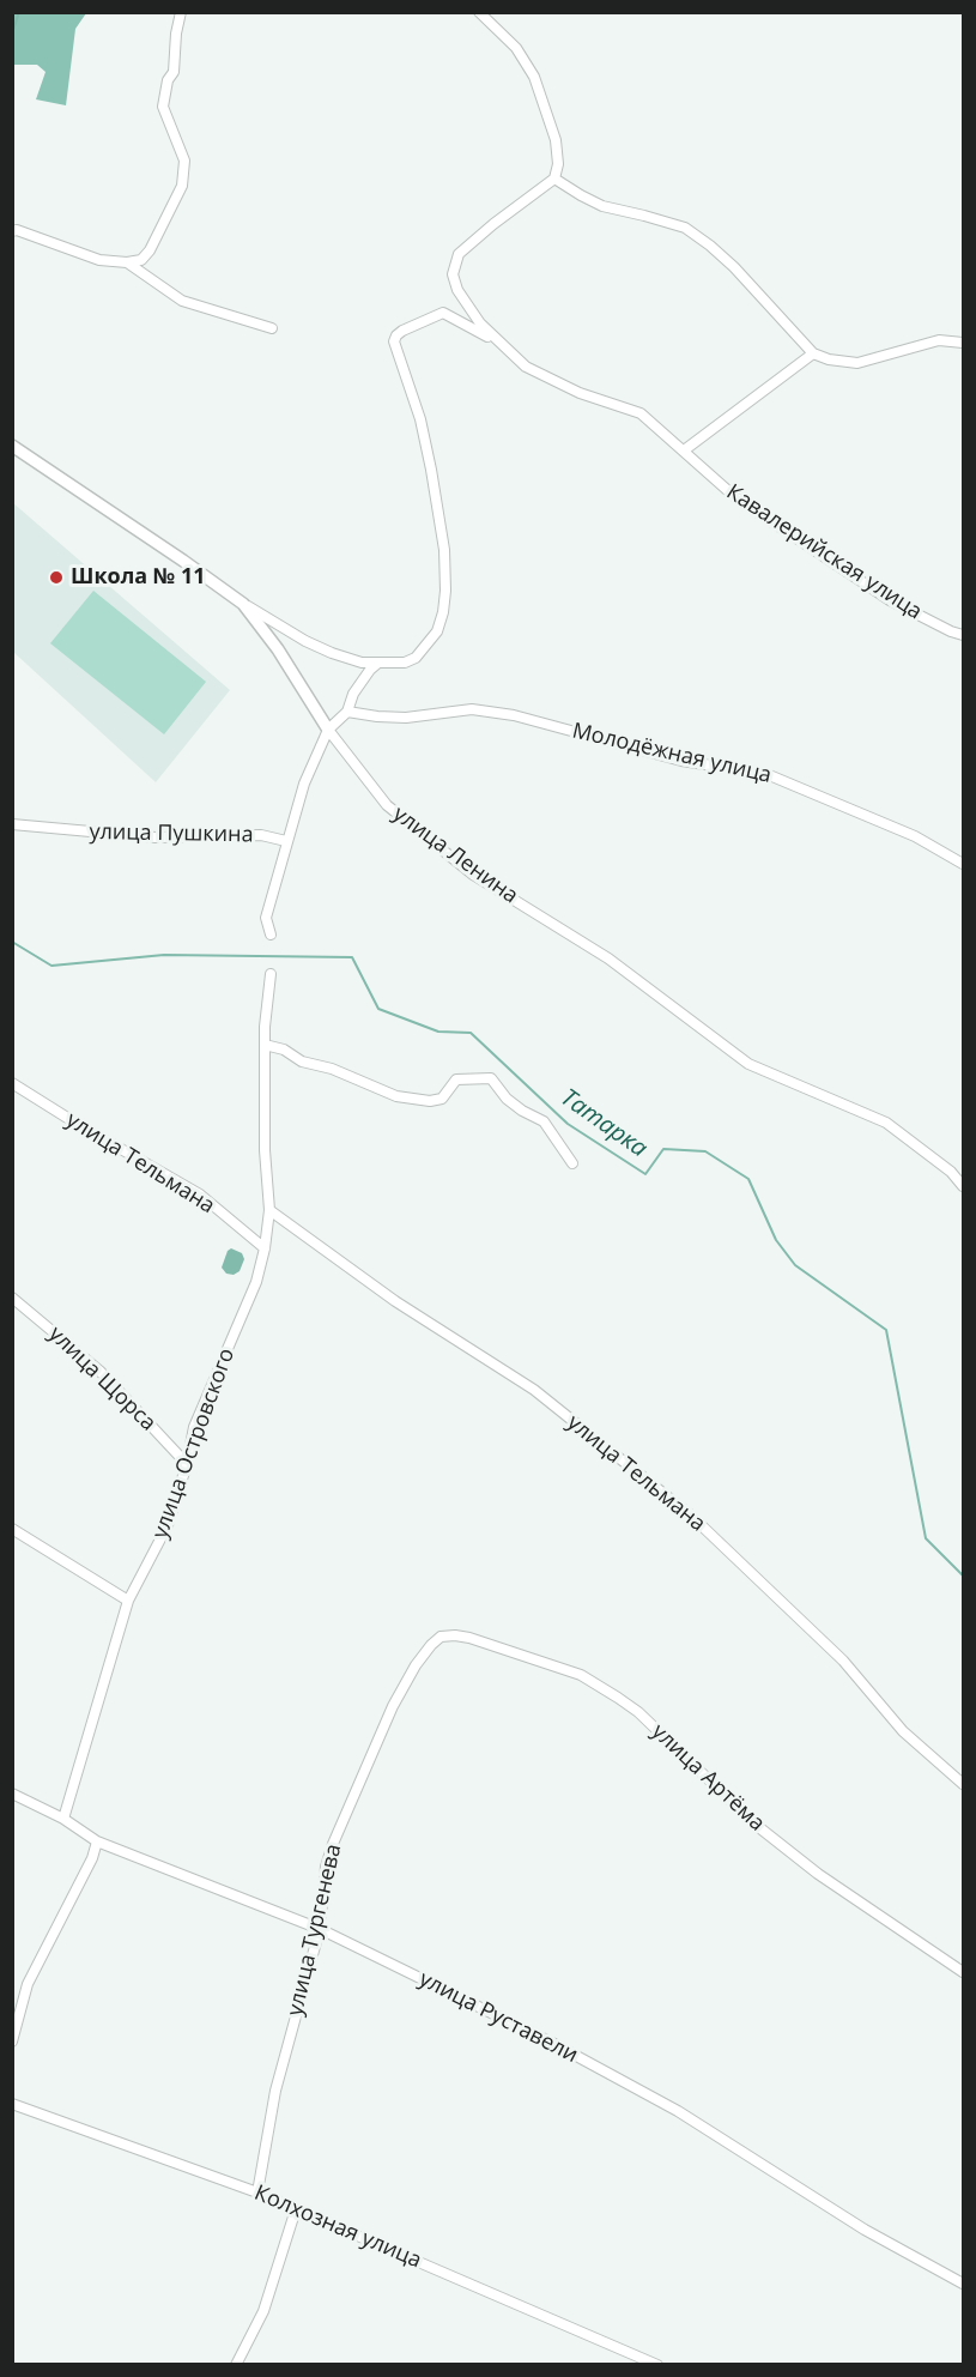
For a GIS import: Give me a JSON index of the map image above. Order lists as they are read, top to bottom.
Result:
{
  "streets": {
    "street": [
      "Кавалерийская улица",
      "Молодёжная улица",
      "улица Пушкина",
      "улица Ленина",
      "улица Тельмана",
      "улица Щорса",
      "улица Островского",
      "улица Артёма",
      "улица Тургенева",
      "улица Руставели",
      "Колхозная улица"
    ]
  },
  "crossings": [
    ["улица Тельмана", "улица Островского"],
    ["улица Щорса", "улица Островского"],
    ["улица Островского", "улица Руставели"],
    ["улица Артёма", "улица Тургенева"],
    ["улица Тургенева", "улица Руставели"],
    ["улица Тургенева", "Колхозная улица"]
  ],
  "water": ["Татарка"],
  "places": ["Школа № 11"]
}
